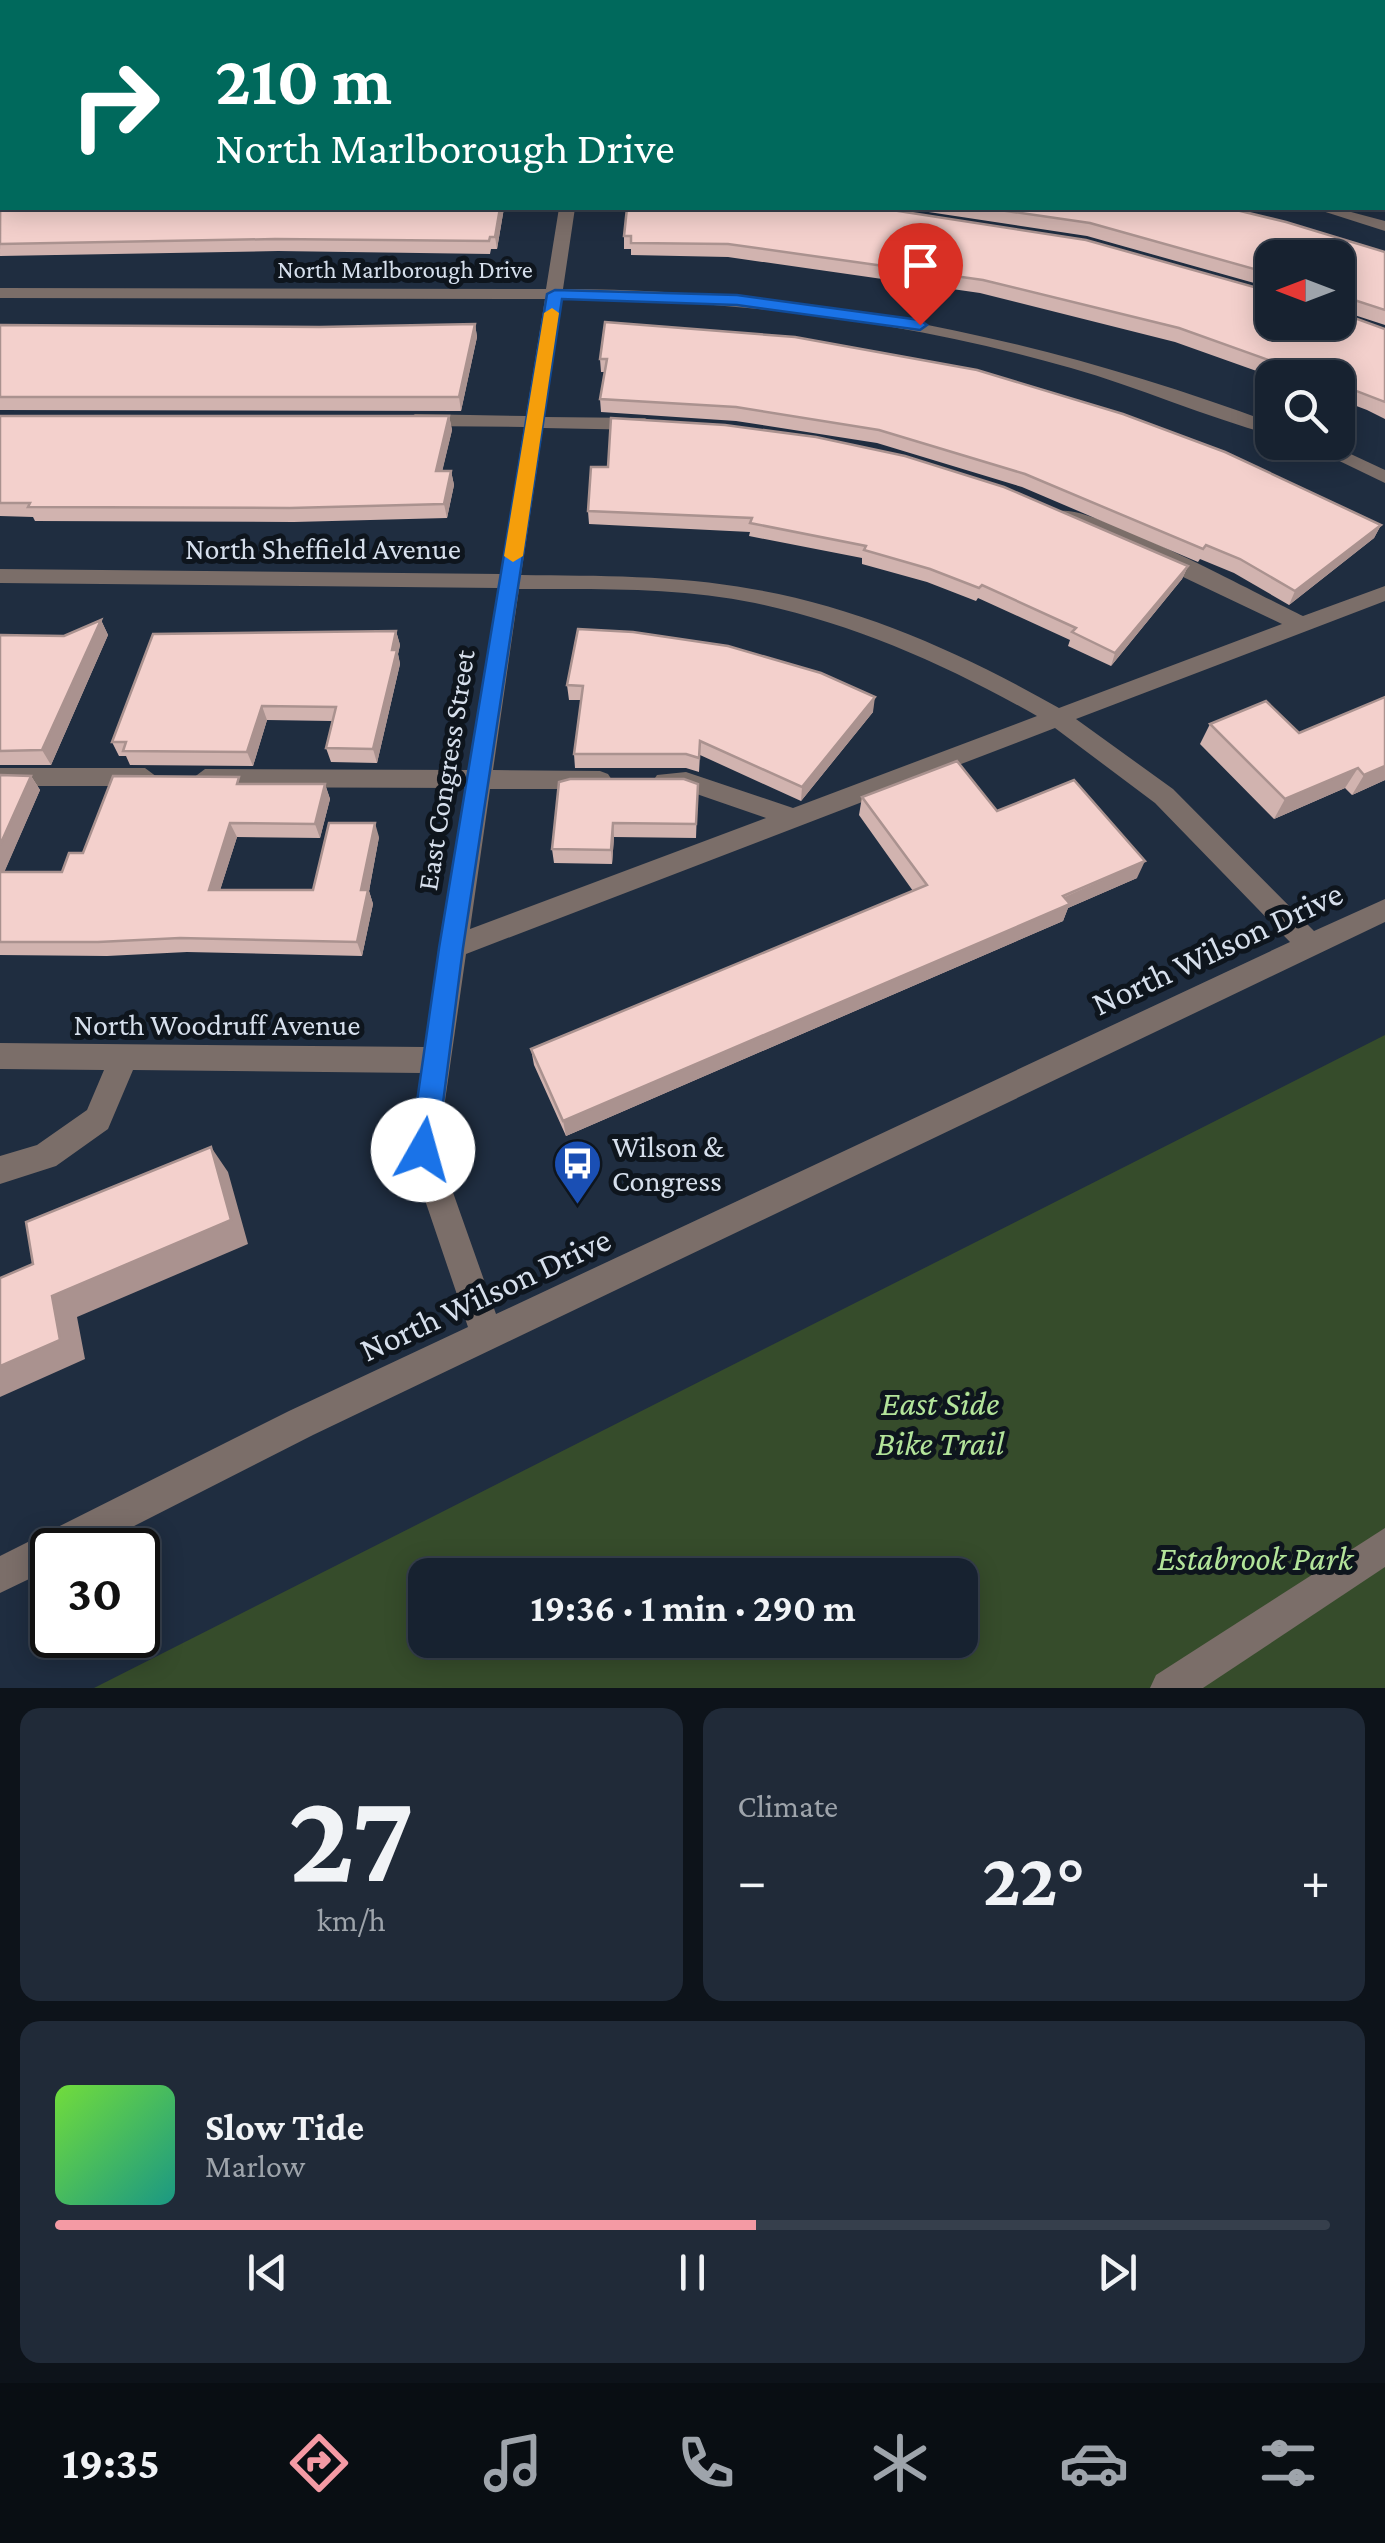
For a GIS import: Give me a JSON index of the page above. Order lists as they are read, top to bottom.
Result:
{
  "streets": {
    "street": [
      "North Marlborough Drive",
      "North Sheffield Avenue",
      "East Congress Street",
      "North Wilson Drive",
      "North Woodruff Avenue"
    ]
  },
  "crossings": [
    ["North Marlborough Drive", "East Congress Street"],
    ["North Sheffield Avenue", "East Congress Street"],
    ["North Sheffield Avenue", "North Wilson Drive"],
    ["East Congress Street", "North Wilson Drive"],
    ["East Congress Street", "North Woodruff Avenue"]
  ],
  "parks": ["East Side Bike Trail", "Estabrook Park"],
  "places": {
    "bus stop": ["Wilson & Congress"]
  },
  "north": "left",
  "page": {
    "turn": ["210 m", "North Marlborough Drive"],
    "limit": "30",
    "trip": "19:36 · 1 min · 290 m",
    "tile": [
      ["27", "km/h"],
      "Climate"
    ],
    "heat": ["−", "22°", "+"],
    "song": ["Slow Tide", "Marlow"],
    "tabs": "19:35"
  }
}
